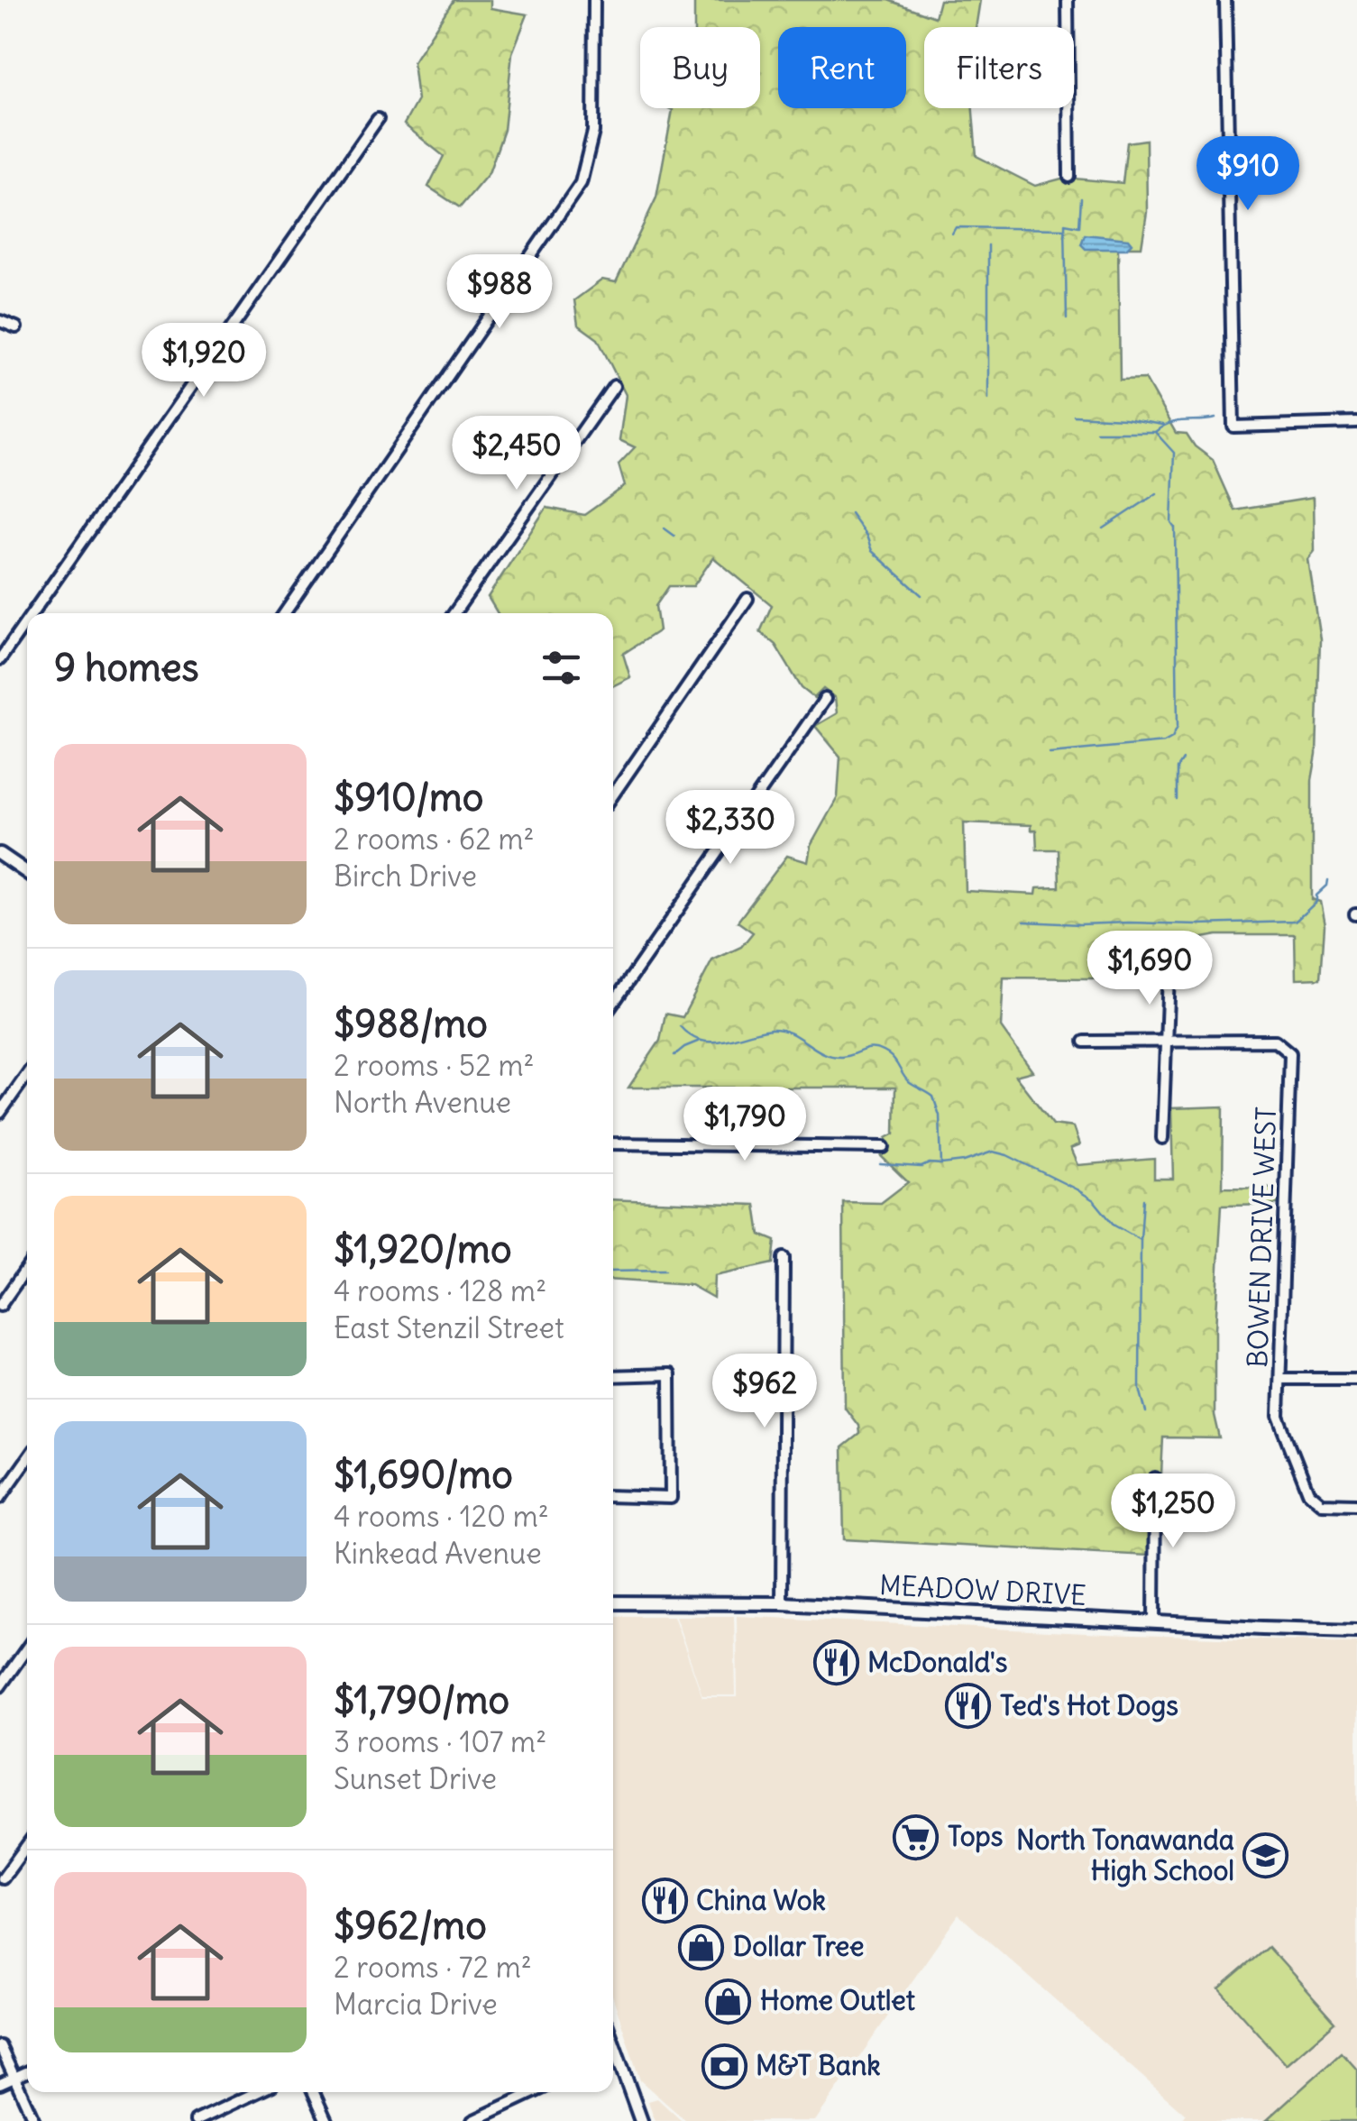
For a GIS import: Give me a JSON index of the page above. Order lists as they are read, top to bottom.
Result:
{
  "streets": {
    "street": ["BOWEN DRIVE WEST", "MEADOW DRIVE"]
  },
  "places": {
    "restaurant": ["McDonald's", "Ted's Hot Dogs", "China Wok"],
    "supermarket": ["Tops"],
    "school or university": ["North Tonawanda High School"],
    "shop": ["Dollar Tree", "Home Outlet"],
    "bank": ["M&T Bank"]
  },
  "page": {
    "chip": ["Buy", "Rent", "Filters"],
    "price": [
      "$910",
      "$988",
      "$1,920",
      "$2,450",
      "$2,330",
      "$1,690",
      "$1,790",
      "$962",
      "$1,250"
    ],
    "heading": "9 homes",
    "list": [
      {
        "name": "$910/mo",
        "note": "2 rooms · 62 m² · Birch Drive"
      },
      {
        "name": "$988/mo",
        "note": "2 rooms · 52 m² · North Avenue"
      },
      {
        "name": "$1,920/mo",
        "note": "4 rooms · 128 m² · East Stenzil Street"
      },
      {
        "name": "$1,690/mo",
        "note": "4 rooms · 120 m² · Kinkead Avenue"
      },
      {
        "name": "$1,790/mo",
        "note": "3 rooms · 107 m² · Sunset Drive"
      },
      {
        "name": "$962/mo",
        "note": "2 rooms · 72 m² · Marcia Drive"
      }
    ]
  }
}
